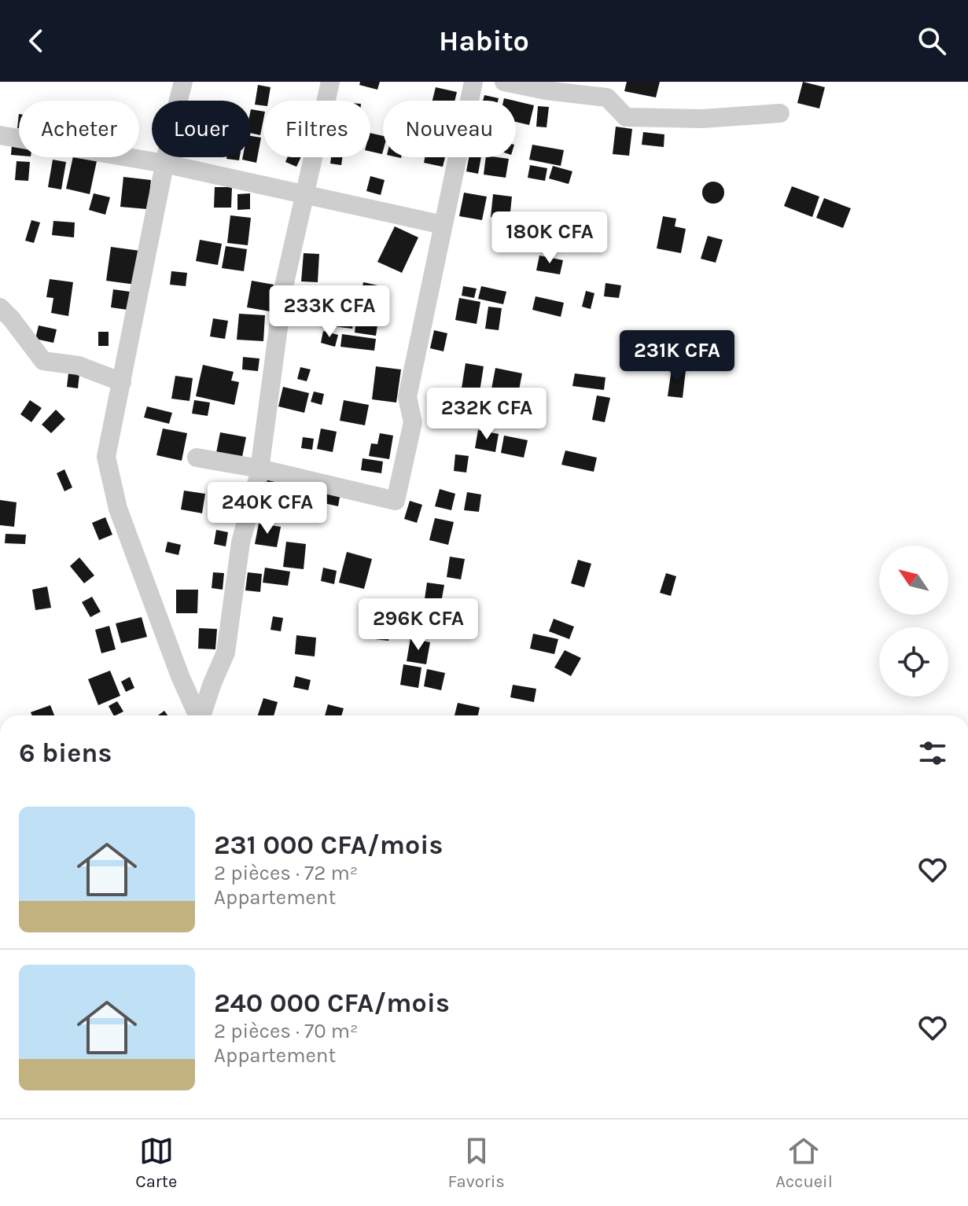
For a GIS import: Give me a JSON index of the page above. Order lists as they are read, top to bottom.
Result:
{
  "north": "top left",
  "page": {
    "header": "Habito",
    "chip": [
      "Acheter",
      "Louer",
      "Filtres",
      "Nouveau"
    ],
    "price": [
      "180K CFA",
      "233K CFA",
      "231K CFA",
      "232K CFA",
      "240K CFA",
      "296K CFA"
    ],
    "heading": "6 biens",
    "list": [
      {
        "name": "231 000 CFA/mois",
        "note": "2 pièces · 72 m² · Appartement"
      },
      {
        "name": "240 000 CFA/mois",
        "note": "2 pièces · 70 m² · Appartement"
      }
    ],
    "tabs": ["Carte", "Favoris", "Accueil"]
  }
}
